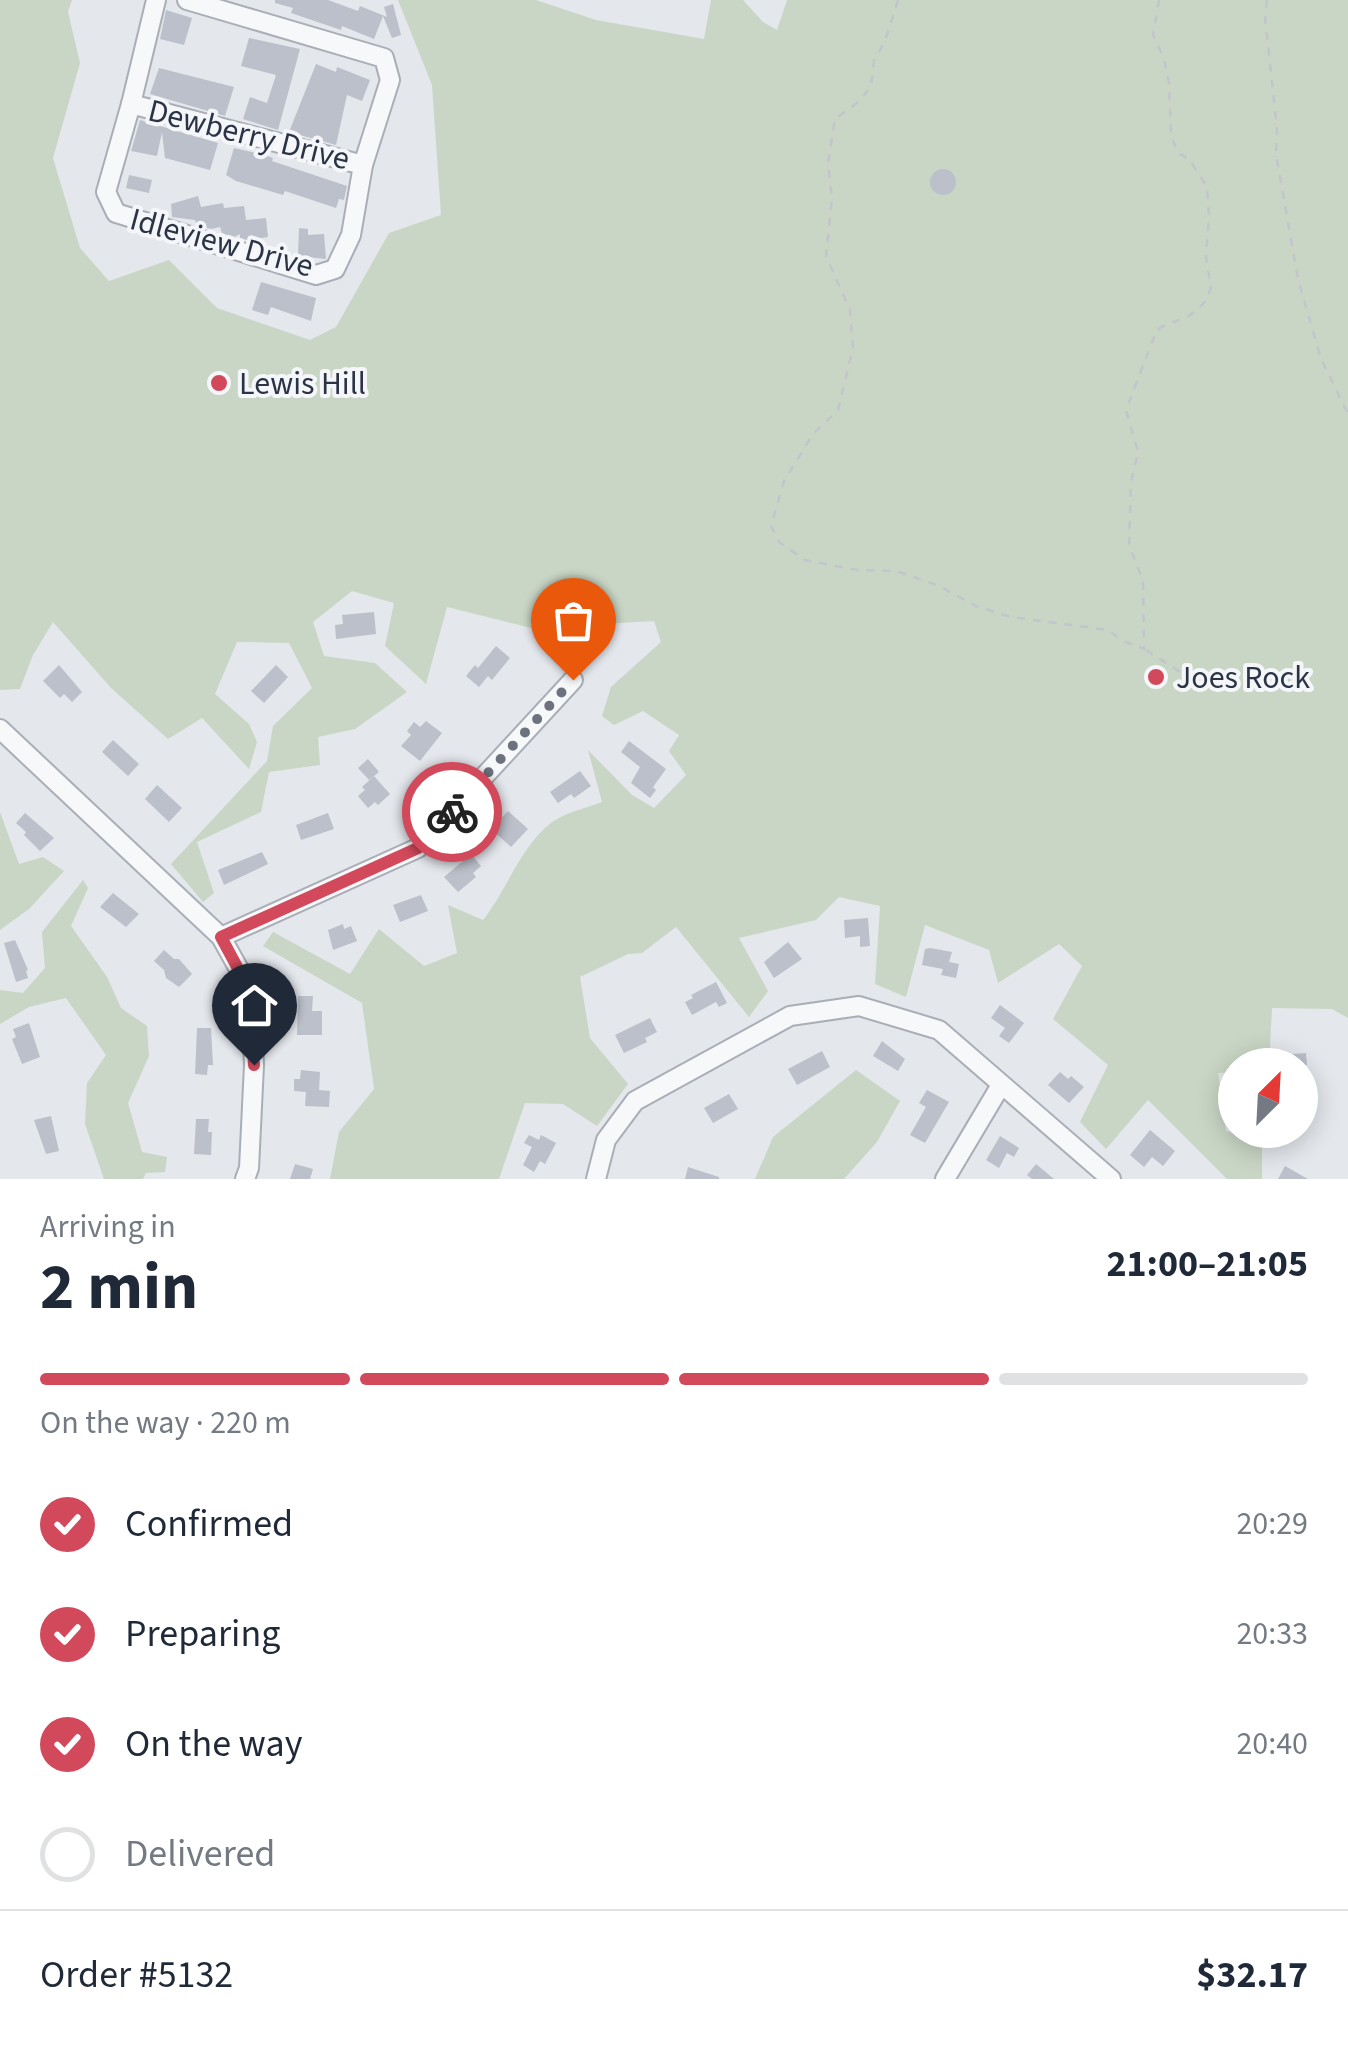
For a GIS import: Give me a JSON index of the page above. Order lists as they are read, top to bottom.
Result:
{
  "streets": {
    "street": ["Dewberry Drive", "Idleview Drive"]
  },
  "crossings": [
    ["Dewberry Drive", "Idleview Drive"]
  ],
  "places": ["Lewis Hill", "Joes Rock"],
  "north": "top right",
  "page": {
    "heading": ["2 min", "Arriving in", "21:00–21:05"],
    "panel": ["Order #5132", "$32.17"],
    "bar": "On the way · 220 m",
    "list": [
      ["Confirmed", "20:29"],
      ["Preparing", "20:33"],
      ["On the way", "20:40"],
      "Delivered"
    ]
  }
}
